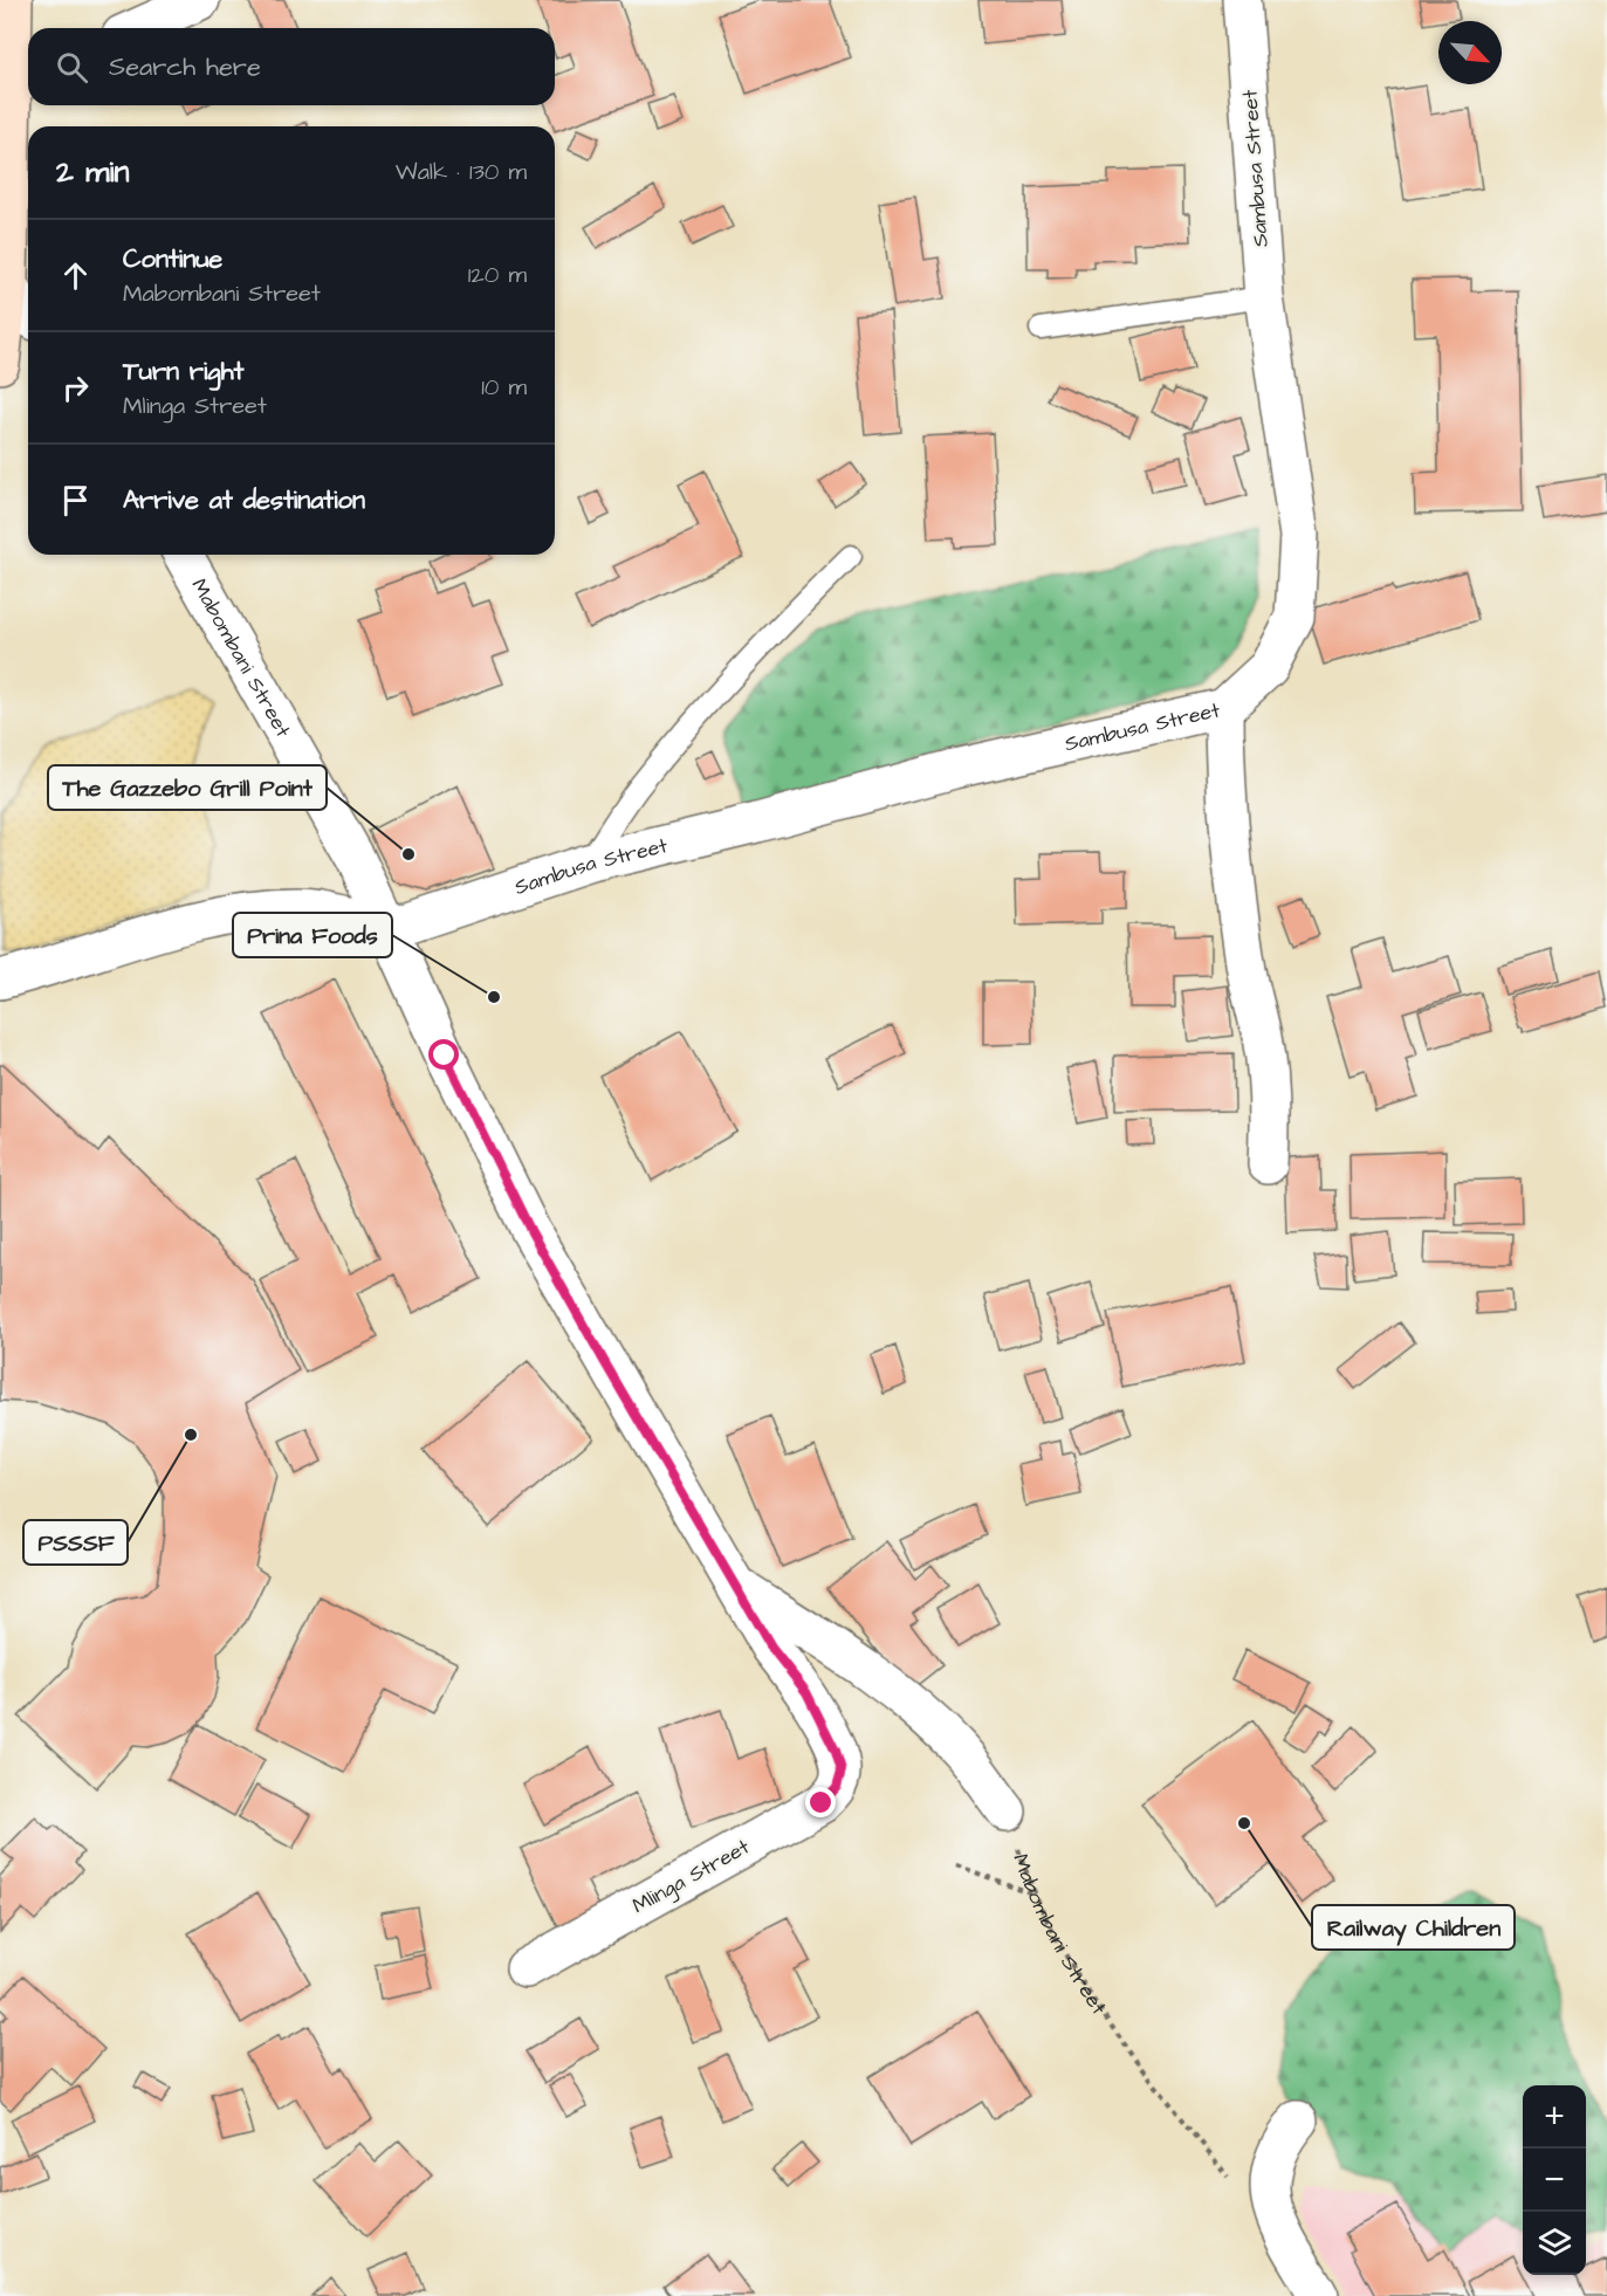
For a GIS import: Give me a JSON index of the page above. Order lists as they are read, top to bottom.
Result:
{
  "streets": {
    "street": ["Sambusa Street", "Mabombani Street", "Mlinga Street"]
  },
  "crossings": [
    ["Sambusa Street", "Mabombani Street"],
    ["Mabombani Street", "Mlinga Street"]
  ],
  "places": [
    "The Gazzebo Grill Point",
    "Prina Foods",
    "PSSSF",
    "Railway Children"
  ],
  "north": "bottom right",
  "page": {
    "search": "Search here",
    "heading": ["2 min", "Walk · 130 m"],
    "list": [
      ["Continue", "Mabombani Street", "120 m"],
      ["Turn right", "Mlinga Street", "10 m"],
      "Arrive at destination"
    ],
    "map_buttons": ["+", "−"]
  }
}
